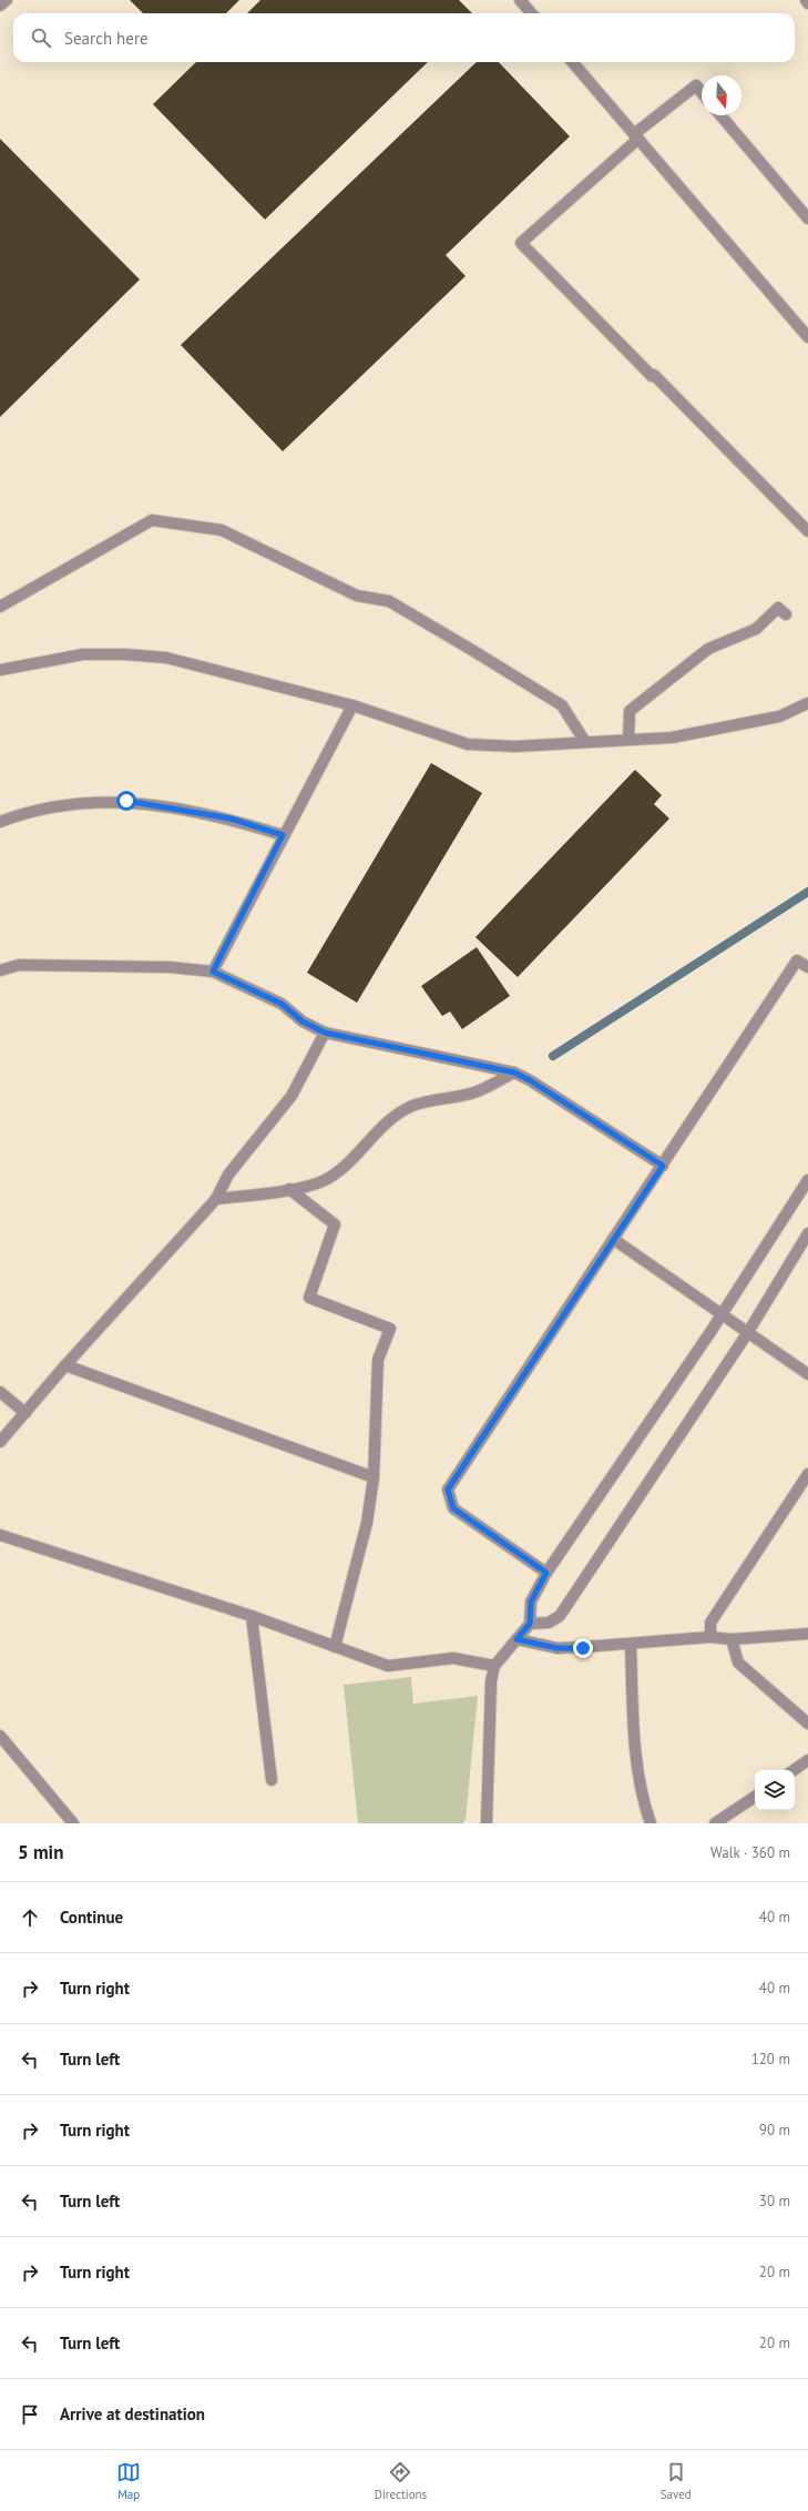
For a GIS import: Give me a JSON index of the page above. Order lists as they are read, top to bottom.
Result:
{
  "north": "bottom",
  "page": {
    "search": "Search here",
    "heading": ["5 min", "Walk · 360 m"],
    "list": [
      ["Continue", "40 m"],
      ["Turn right", "40 m"],
      ["Turn left", "120 m"],
      ["Turn right", "90 m"],
      ["Turn left", "30 m"],
      ["Turn right", "20 m"],
      ["Turn left", "20 m"],
      "Arrive at destination"
    ],
    "nav": ["Map", "Directions", "Saved"]
  }
}
